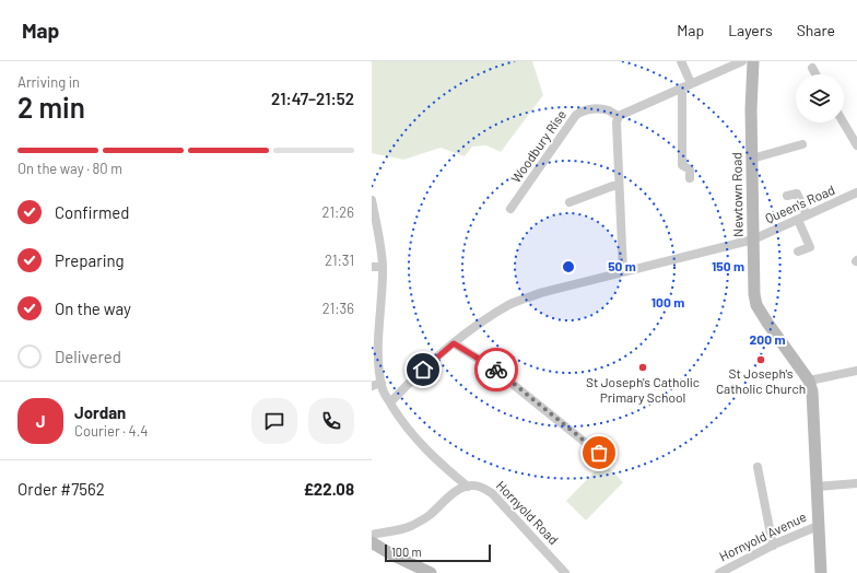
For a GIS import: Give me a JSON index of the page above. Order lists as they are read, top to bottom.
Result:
{
  "streets": {
    "main road": ["Newtown Road"],
    "street": [
      "Woodbury Rise",
      "Queen's Road",
      "Hornyold Road",
      "Hornyold Avenue"
    ]
  },
  "crossings": [
    ["Newtown Road", "Queen's Road"],
    ["Newtown Road", "Hornyold Avenue"]
  ],
  "places": ["St Joseph's Catholic Church", "St Joseph's Catholic Primary School"],
  "scale_bar": "100 m",
  "page": {
    "header": "Map",
    "nav": ["Map", "Layers", "Share"],
    "heading": ["2 min", "Arriving in", "21:47–21:52"],
    "panel": [
      "Jordan",
      "Courier · 4.4",
      "Order #7562",
      "£22.08"
    ],
    "bar": "On the way · 80 m",
    "list": [
      ["Confirmed", "21:26"],
      ["Preparing", "21:31"],
      ["On the way", "21:36"],
      "Delivered"
    ],
    "round": "J",
    "scale": "100 m"
  },
  "rings": [
    "50 m",
    "150 m",
    "100 m",
    "200 m"
  ]
}
